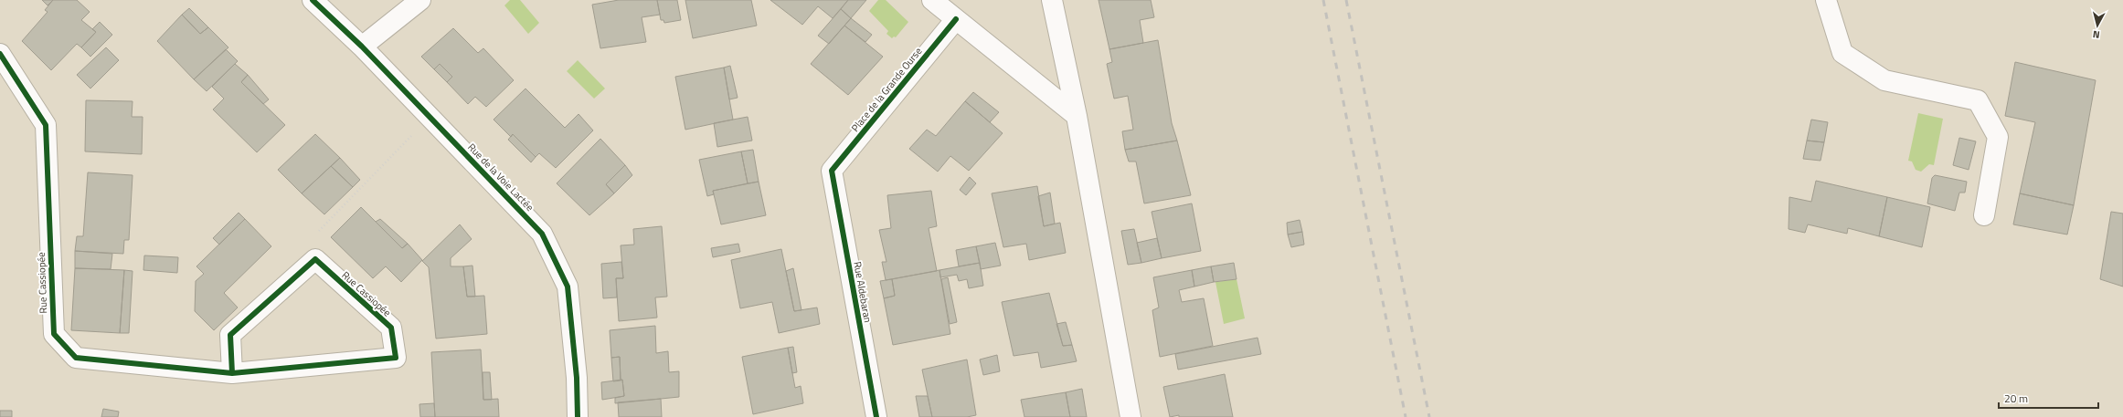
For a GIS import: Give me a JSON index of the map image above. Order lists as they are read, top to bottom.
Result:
{
  "streets": {
    "street": [
      "Place de la Grande Ourse",
      "Rue de la Voie Lactée",
      "Rue Cassiopée",
      "Rue Aldebaran"
    ]
  },
  "crossings": [
    ["Place de la Grande Ourse", "Rue Aldebaran"]
  ],
  "scale_bar": "20 m",
  "north": "bottom"
}
